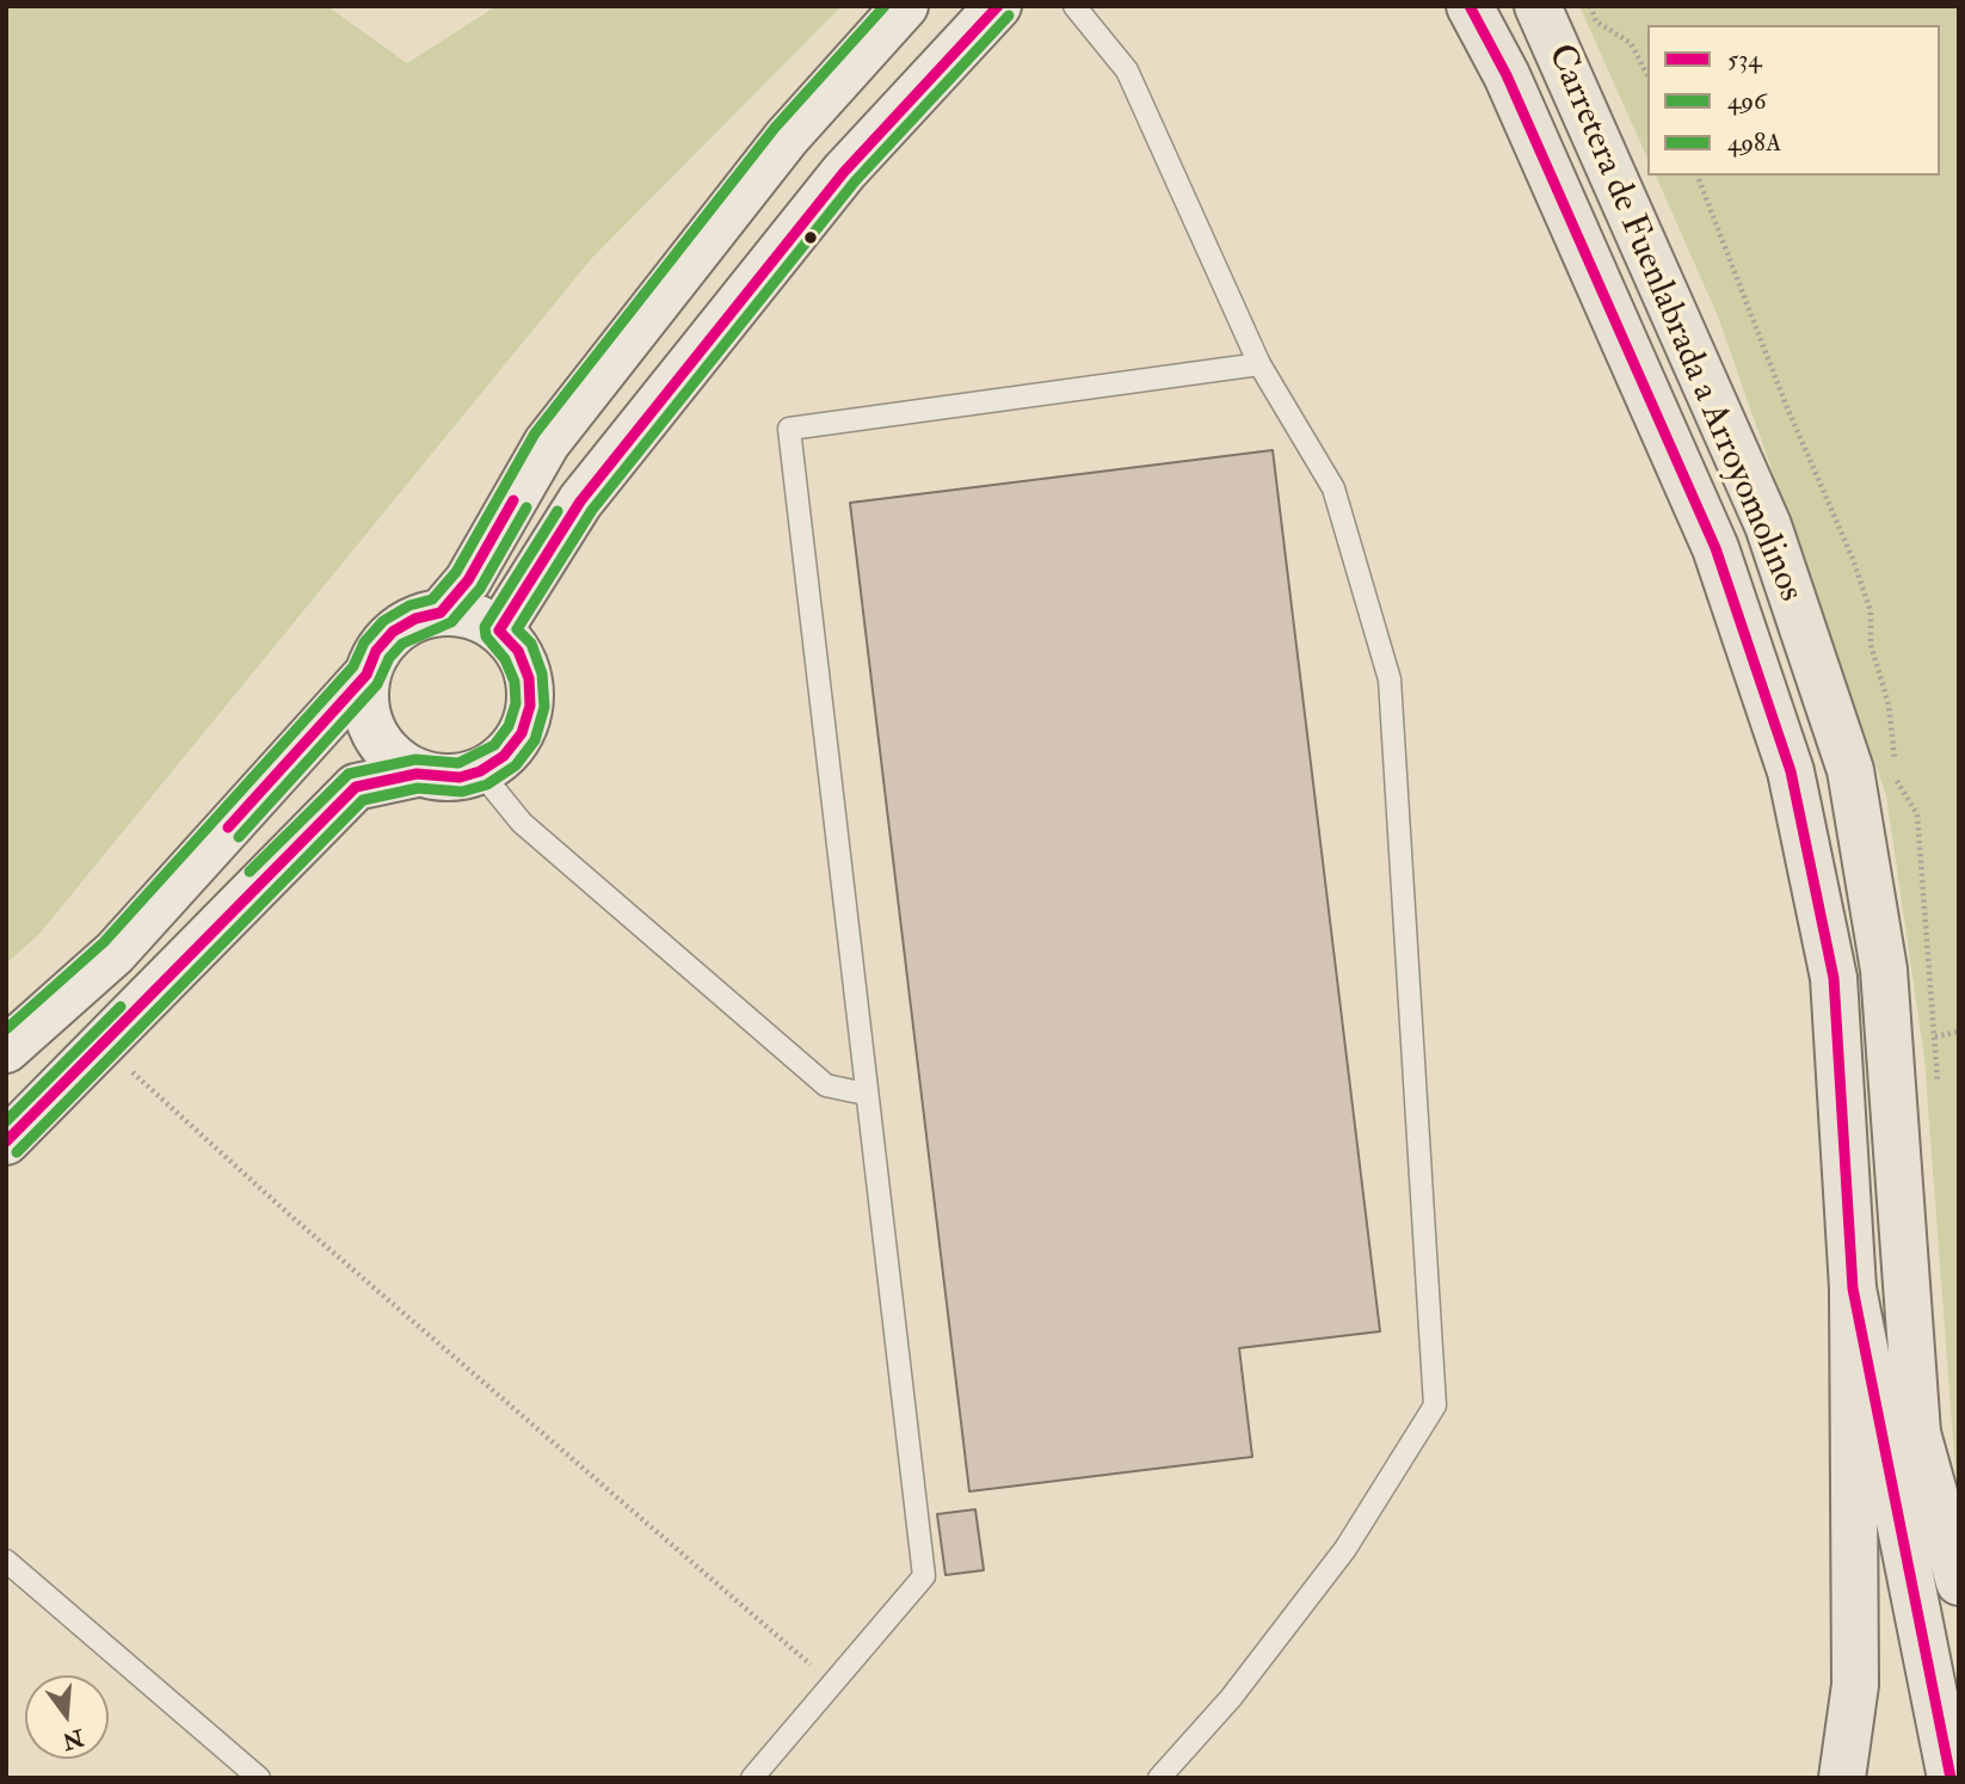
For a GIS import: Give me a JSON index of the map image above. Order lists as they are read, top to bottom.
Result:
{
  "streets": {
    "main road": ["Carretera de Fuenlabrada a Arroyomolinos"]
  },
  "lines": ["transit line 534", "transit line 498A", "transit line 496"],
  "legend": ["534", "496", "498A"],
  "north": "bottom"
}
